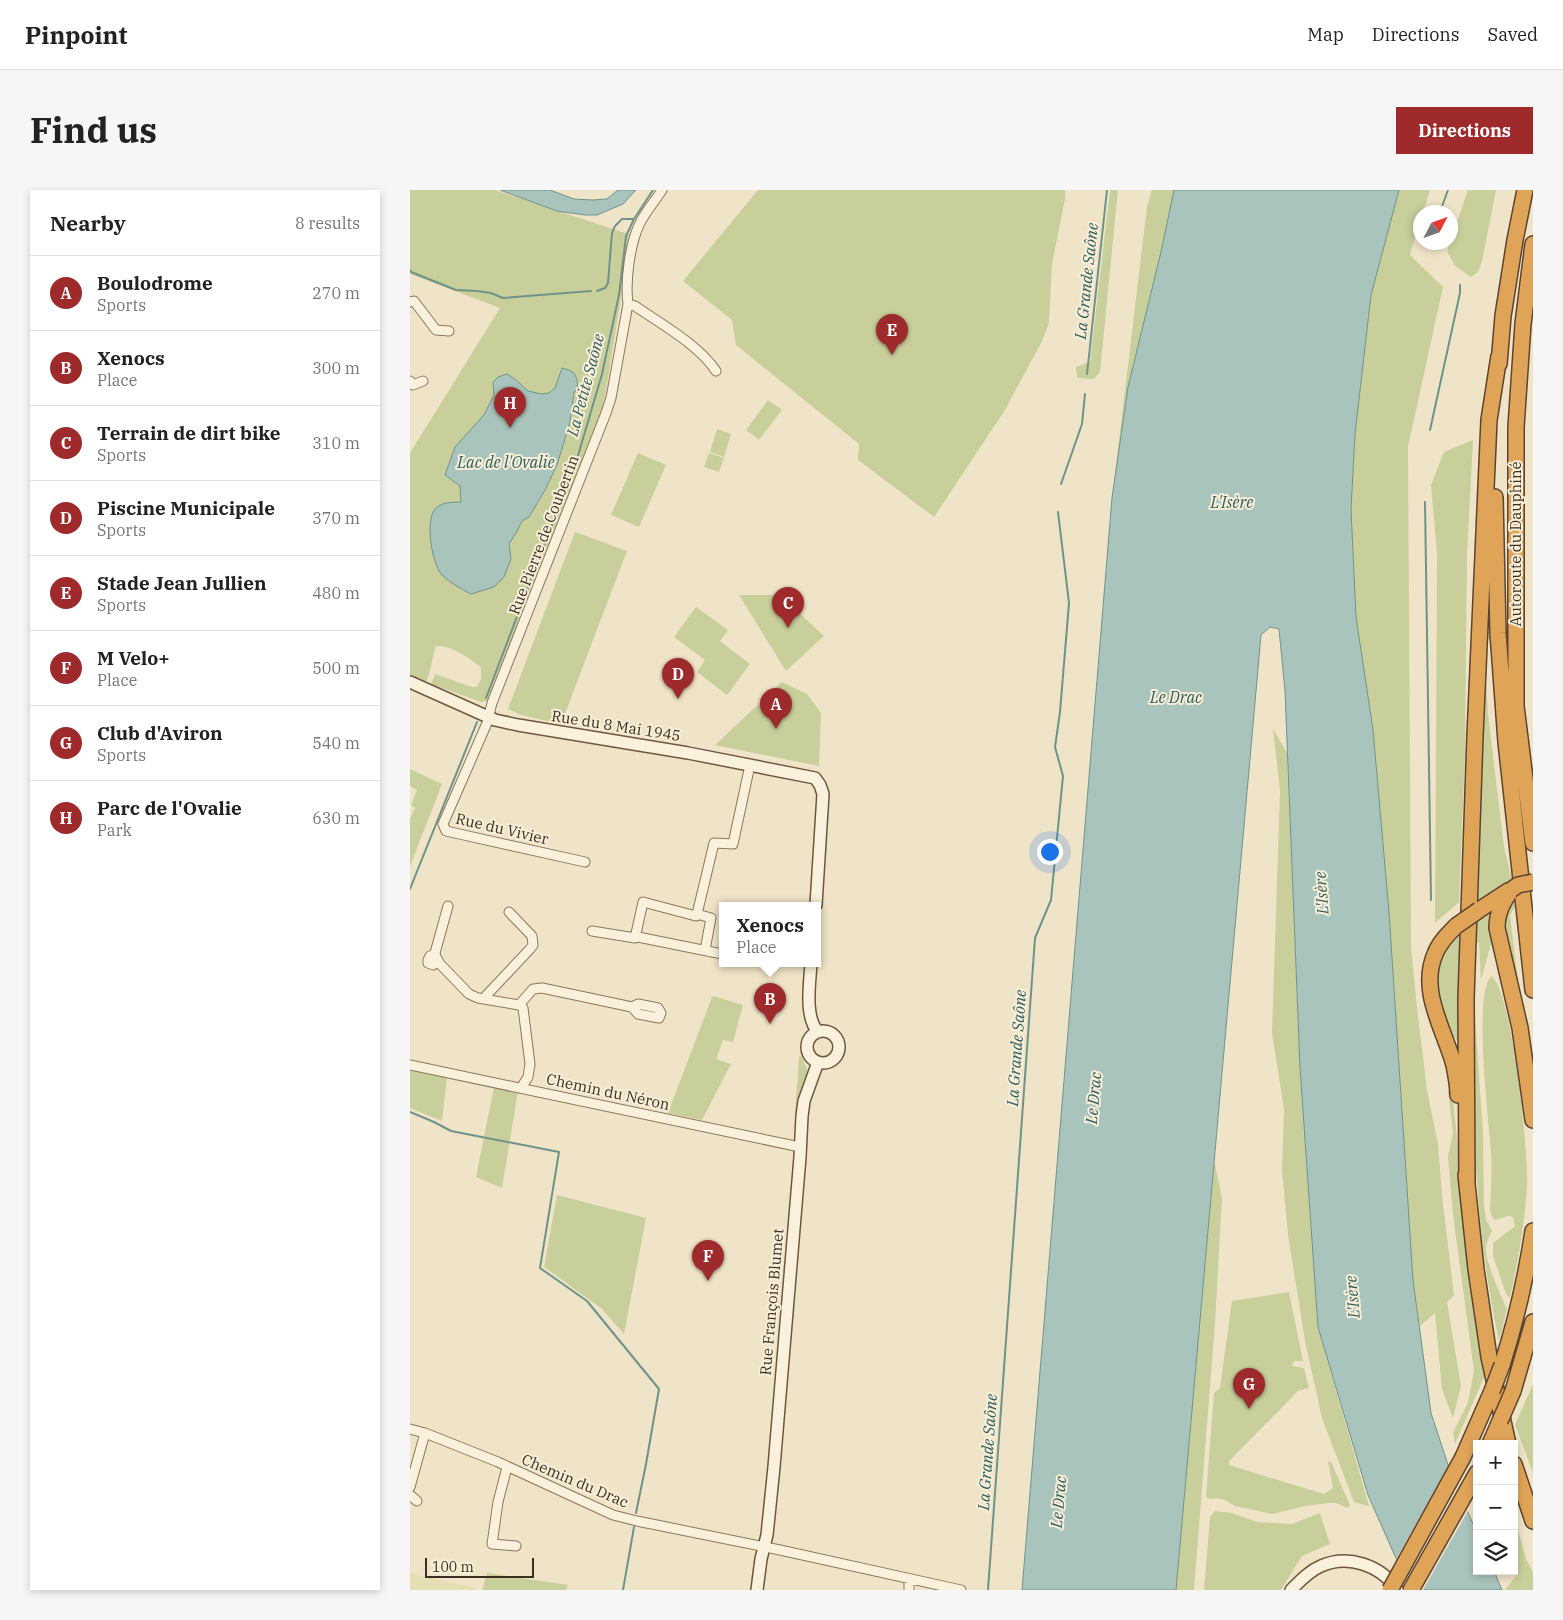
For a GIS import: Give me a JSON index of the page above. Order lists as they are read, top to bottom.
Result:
{
  "streets": {
    "highway": ["Autoroute du Dauphiné"],
    "street": [
      "Rue Pierre de Coubertin",
      "Rue du 8 Mai 1945",
      "Rue du Vivier",
      "Chemin du Néron",
      "Rue François Blumet",
      "Chemin du Drac"
    ]
  },
  "crossings": [
    ["Rue Pierre de Coubertin", "Rue du 8 Mai 1945"],
    ["Rue Pierre de Coubertin", "Rue du Vivier"],
    ["Rue du 8 Mai 1945", "Rue du Vivier"],
    ["Chemin du Néron", "Rue François Blumet"],
    ["Rue François Blumet", "Chemin du Drac"]
  ],
  "water": [
    "La Grande Saône",
    "La Petite Saône",
    "Lac de l'Ovalie",
    "L'Isère",
    "Le Drac"
  ],
  "scale_bar": "100 m",
  "north": "top right",
  "page": {
    "header": "Pinpoint",
    "nav": ["Map", "Directions", "Saved"],
    "title": "Find us",
    "buttons": "Directions",
    "heading": ["Nearby", "8 results"],
    "list": [
      {
        "mark": "A",
        "name": "Boulodrome",
        "note": "Sports",
        "value": "270 m"
      },
      {
        "mark": "B",
        "name": "Xenocs",
        "note": "Place",
        "value": "300 m"
      },
      {
        "mark": "C",
        "name": "Terrain de dirt bike",
        "note": "Sports",
        "value": "310 m"
      },
      {
        "mark": "D",
        "name": "Piscine Municipale",
        "note": "Sports",
        "value": "370 m"
      },
      {
        "mark": "E",
        "name": "Stade Jean Jullien",
        "note": "Sports",
        "value": "480 m"
      },
      {
        "mark": "F",
        "name": "M Velo+",
        "note": "Place",
        "value": "500 m"
      },
      {
        "mark": "G",
        "name": "Club d'Aviron",
        "note": "Sports",
        "value": "540 m"
      },
      {
        "mark": "H",
        "name": "Parc de l'Ovalie",
        "note": "Park",
        "value": "630 m"
      }
    ],
    "pins": [
      "E",
      "H",
      "C",
      "D",
      "A",
      "B",
      "F",
      "G"
    ],
    "popup": ["Xenocs", "Place"],
    "map_buttons": ["+", "−"],
    "scale": "100 m"
  }
}
